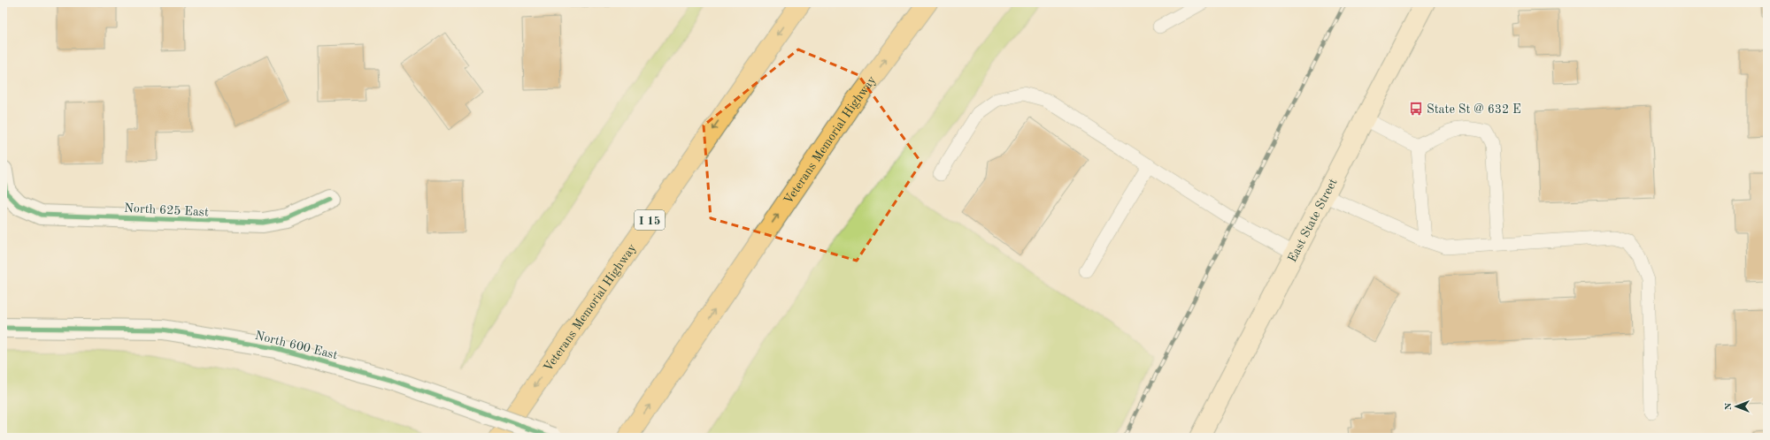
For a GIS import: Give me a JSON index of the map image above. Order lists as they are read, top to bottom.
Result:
{
  "streets": {
    "highway": ["Veterans Memorial Highway", "I 15"],
    "main road": ["East State Street"],
    "street": ["North 625 East", "North 600 East"]
  },
  "places": {
    "bus stop": ["State St @ 632 E"]
  },
  "north": "left"
}
